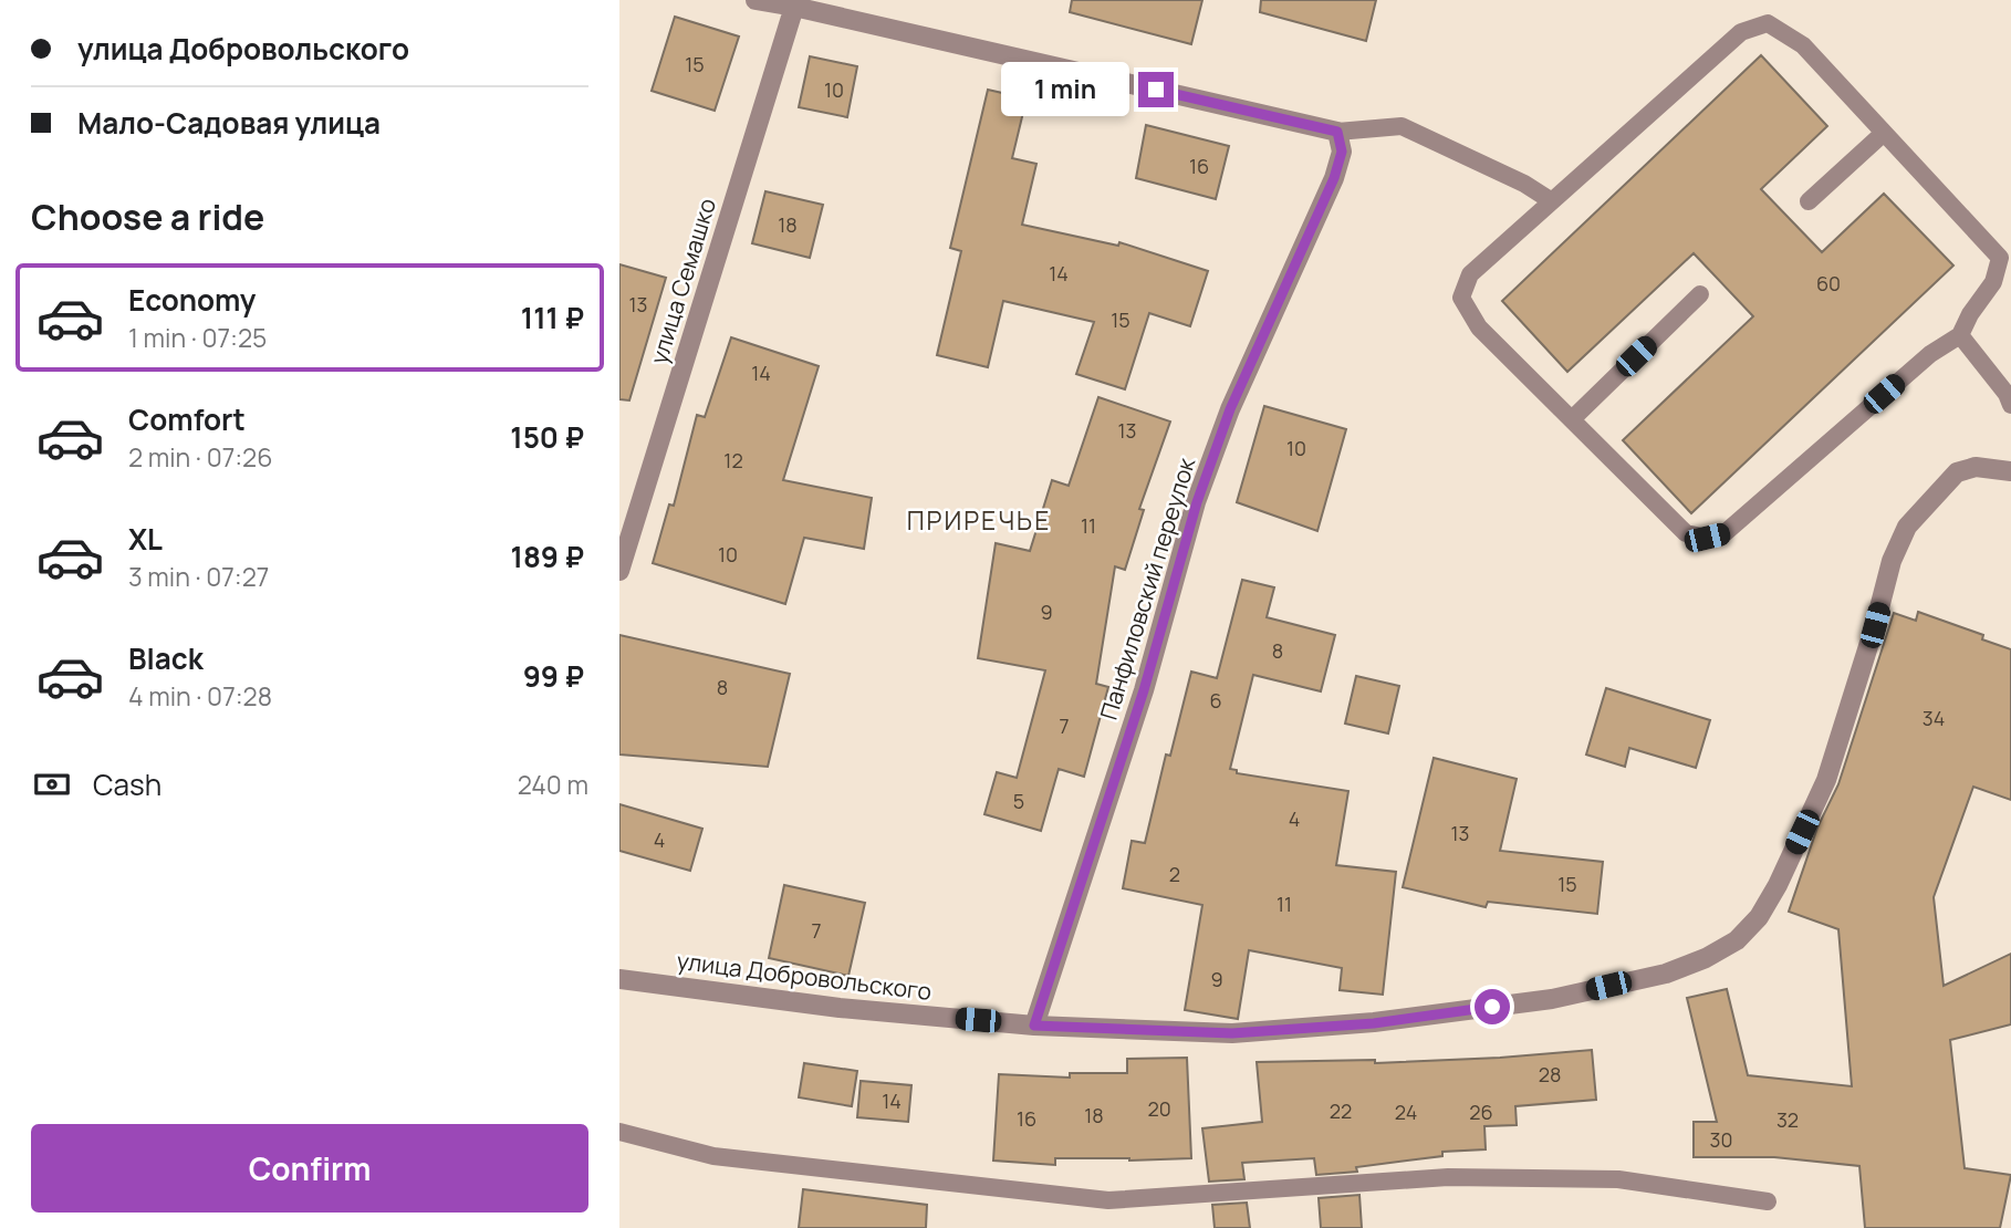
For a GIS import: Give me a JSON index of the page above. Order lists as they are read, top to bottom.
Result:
{
  "streets": {
    "street": ["улица Семашко", "Панфиловский переулок", "улица Добровольского"]
  },
  "crossings": [
    ["Панфиловский переулок", "улица Добровольского"]
  ],
  "districts": ["ПРИРЕЧЬЕ"],
  "house_numbers": [
    "15",
    "10",
    "16",
    "18",
    "14",
    "60",
    "13",
    "15",
    "14",
    "13",
    "10",
    "12",
    "11",
    "10",
    "9",
    "8",
    "8",
    "6",
    "34",
    "7",
    "5",
    "4",
    "13",
    "4",
    "2",
    "15",
    "11",
    "7",
    "9",
    "28",
    "14",
    "20",
    "22",
    "24",
    "26",
    "18",
    "16",
    "32",
    "30"
  ],
  "page": {
    "banner": ["улица Добровольского", "Мало-Садовая улица"],
    "bubble": "1 min",
    "heading": "Choose a ride",
    "list": [
      {
        "name": "Economy",
        "note": "1 min · 07:25",
        "value": "111 ₽"
      },
      {
        "name": "Comfort",
        "note": "2 min · 07:26",
        "value": "150 ₽"
      },
      {
        "name": "XL",
        "note": "3 min · 07:27",
        "value": "189 ₽"
      },
      {
        "name": "Black",
        "note": "4 min · 07:28",
        "value": "99 ₽"
      }
    ],
    "pay": ["Cash", "240 m"],
    "buttons": "Confirm"
  }
}
